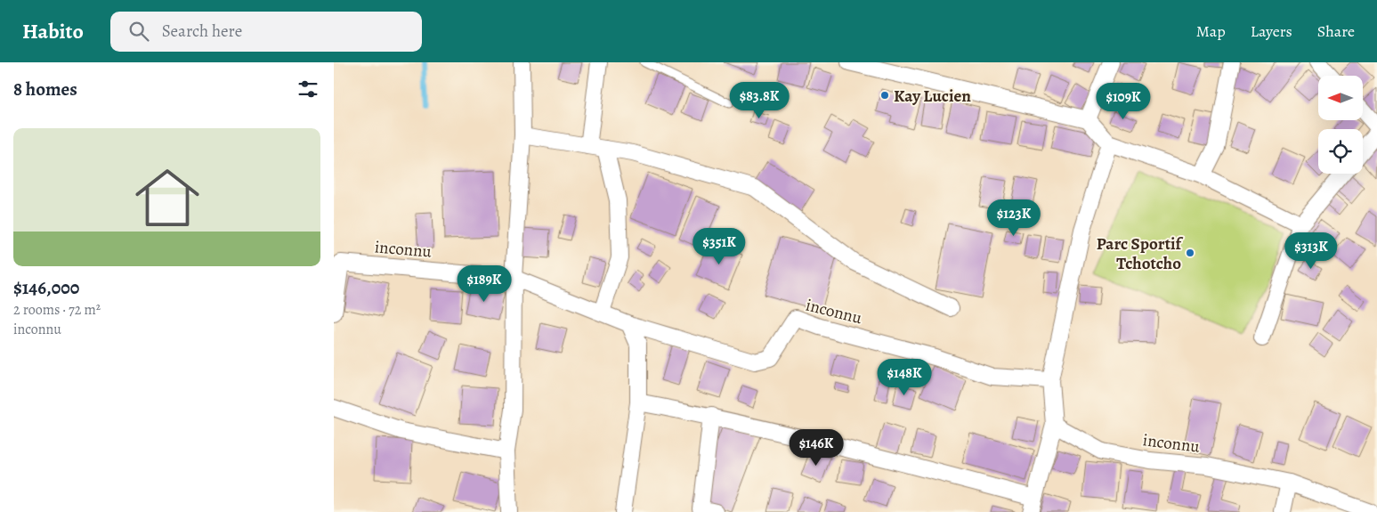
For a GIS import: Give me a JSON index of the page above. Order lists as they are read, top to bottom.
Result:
{
  "streets": {
    "street": ["inconnu"]
  },
  "places": ["Kay Lucien", "Parc Sportif Tchotcho"],
  "north": "left",
  "page": {
    "header": "Habito",
    "search": "Search here",
    "nav": ["Map", "Layers", "Share"],
    "heading": "8 homes",
    "price": [
      "$83.8K",
      "$109K",
      "$123K",
      "$351K",
      "$313K",
      "$189K",
      "$148K",
      "$146K"
    ],
    "list": [
      {
        "name": "$146,000",
        "note": "2 rooms · 72 m² · inconnu"
      }
    ]
  }
}
